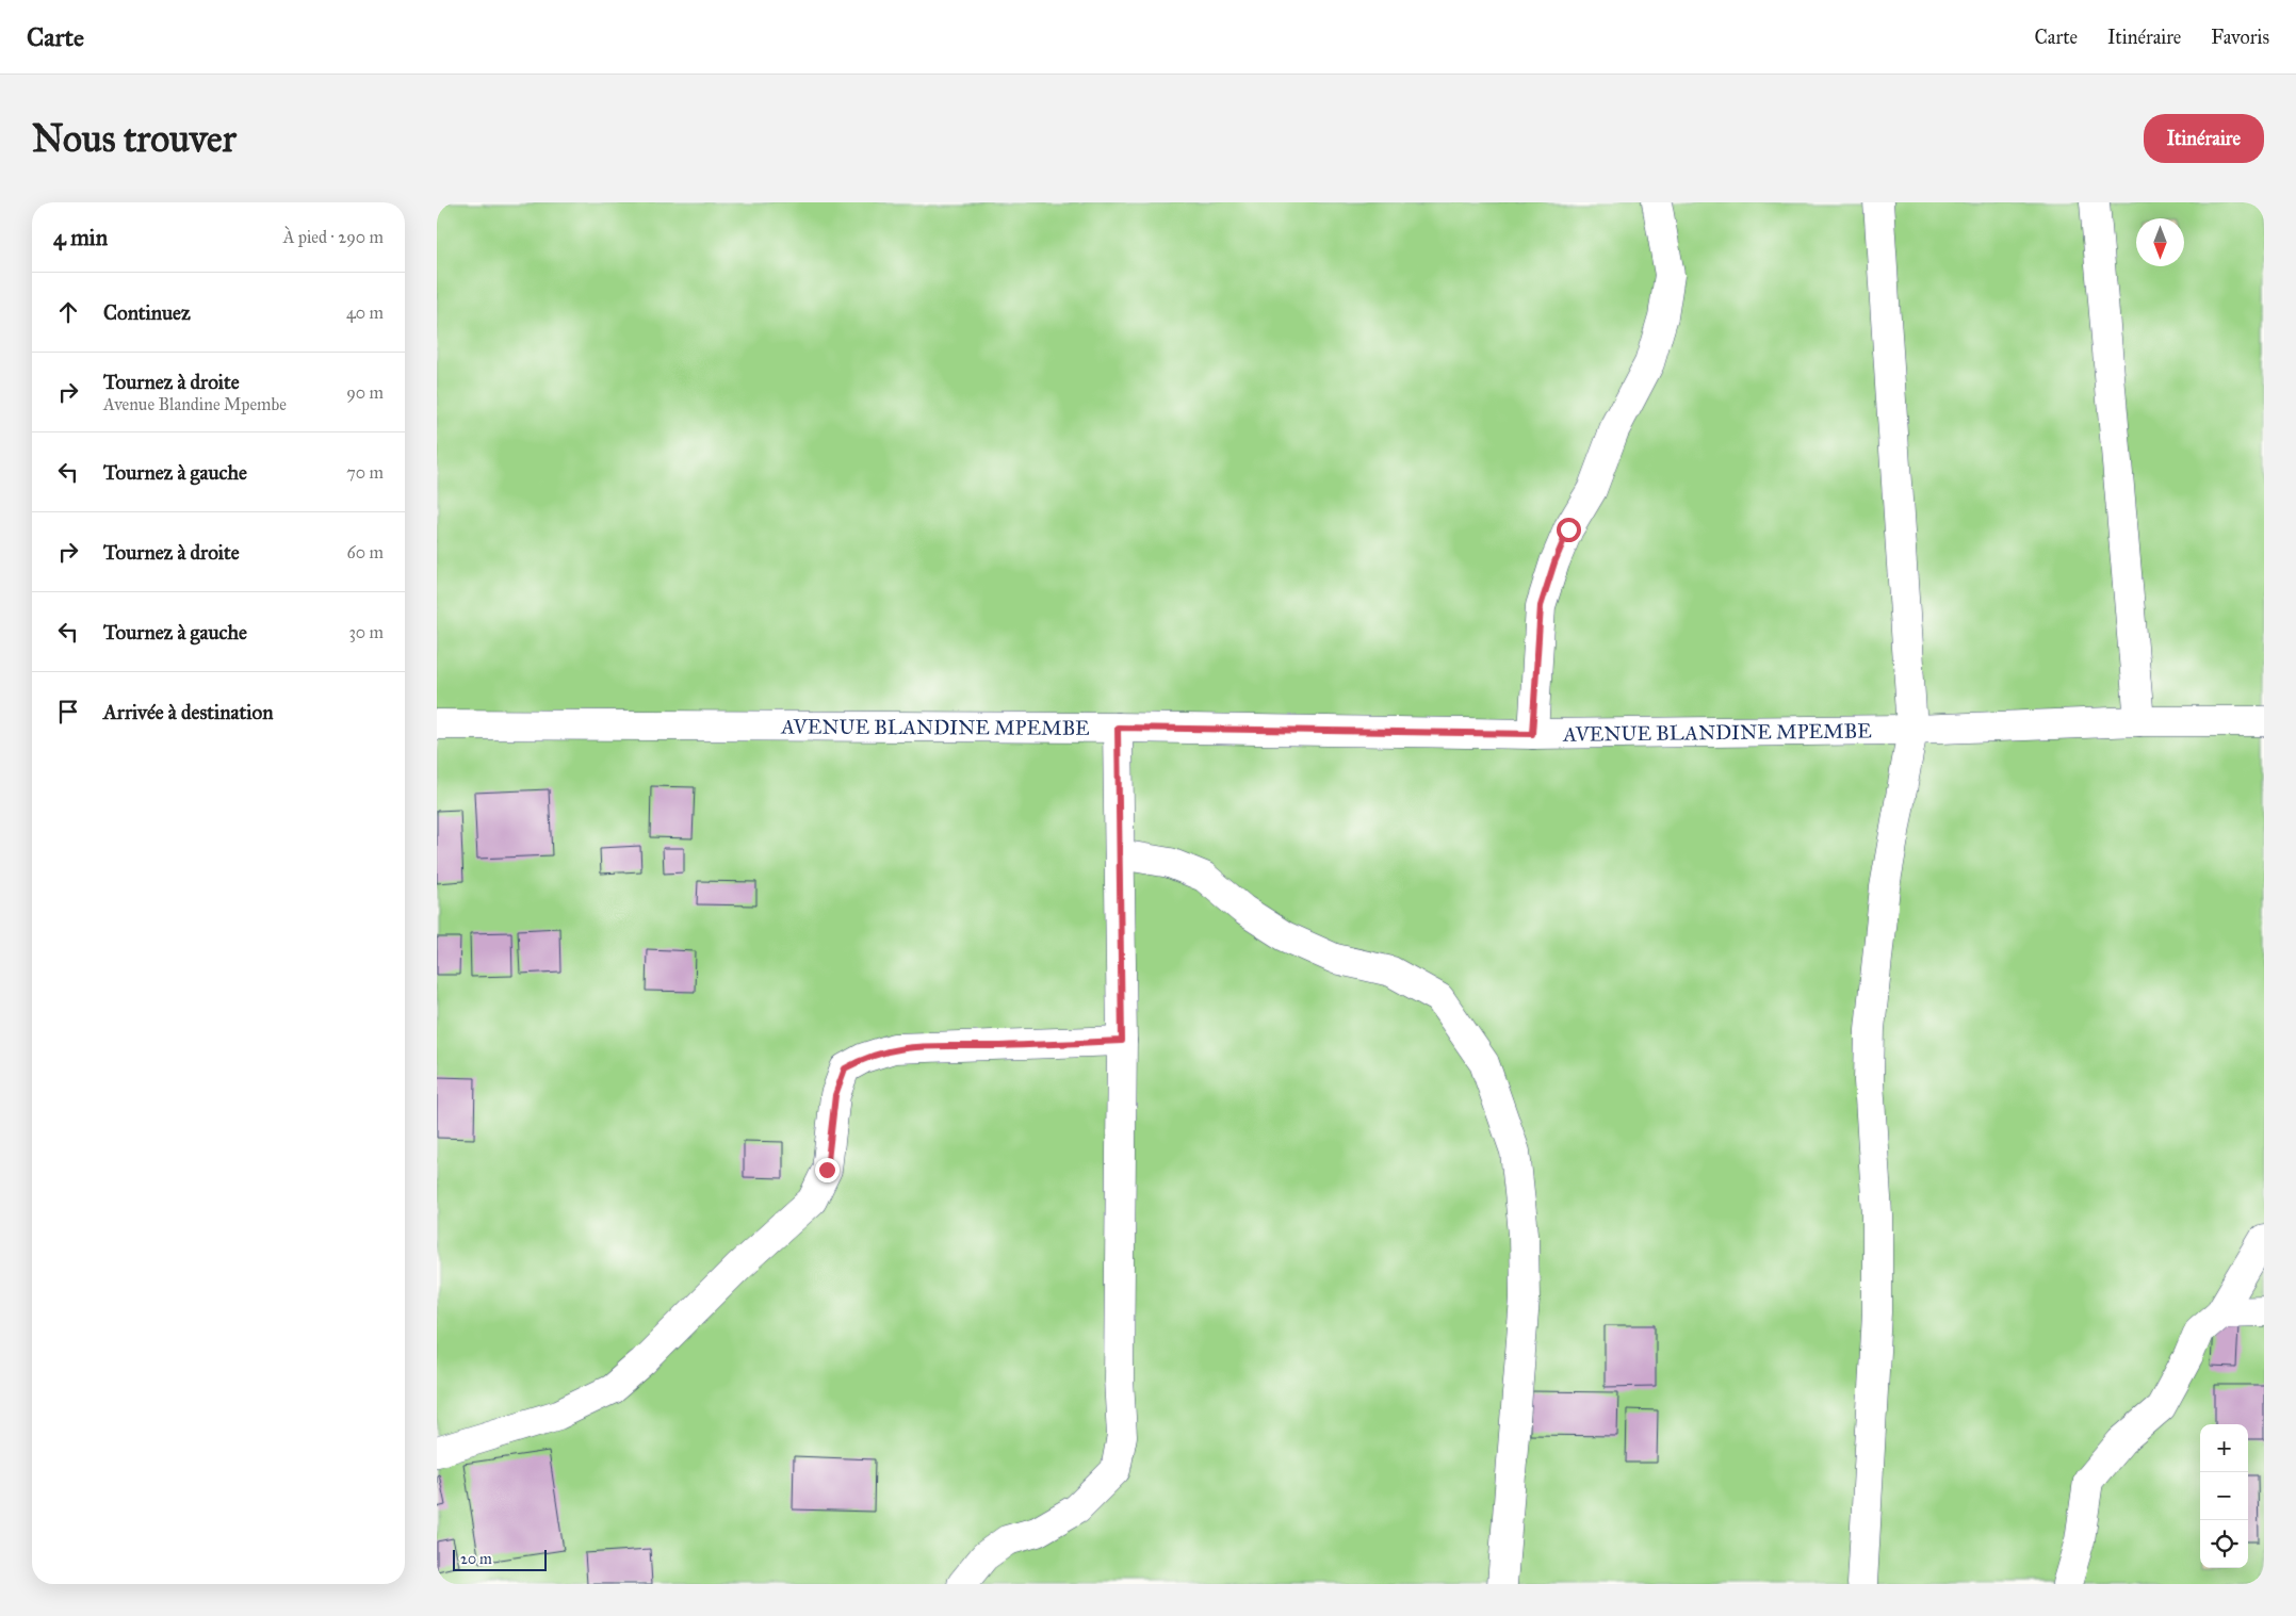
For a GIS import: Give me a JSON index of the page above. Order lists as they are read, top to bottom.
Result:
{
  "streets": {
    "street": ["AVENUE BLANDINE MPEMBE"]
  },
  "scale_bar": "20 m",
  "north": "bottom",
  "page": {
    "header": "Carte",
    "nav": ["Carte", "Itinéraire", "Favoris"],
    "buttons": "Itinéraire",
    "title": "Nous trouver",
    "heading": ["4 min", "À pied · 290 m"],
    "list": [
      ["Continuez", "40 m"],
      ["Tournez à droite", "Avenue Blandine Mpembe", "90 m"],
      ["Tournez à gauche", "70 m"],
      ["Tournez à droite", "60 m"],
      ["Tournez à gauche", "30 m"],
      "Arrivée à destination"
    ],
    "map_buttons": ["+", "−"],
    "scale": "20 m"
  }
}
